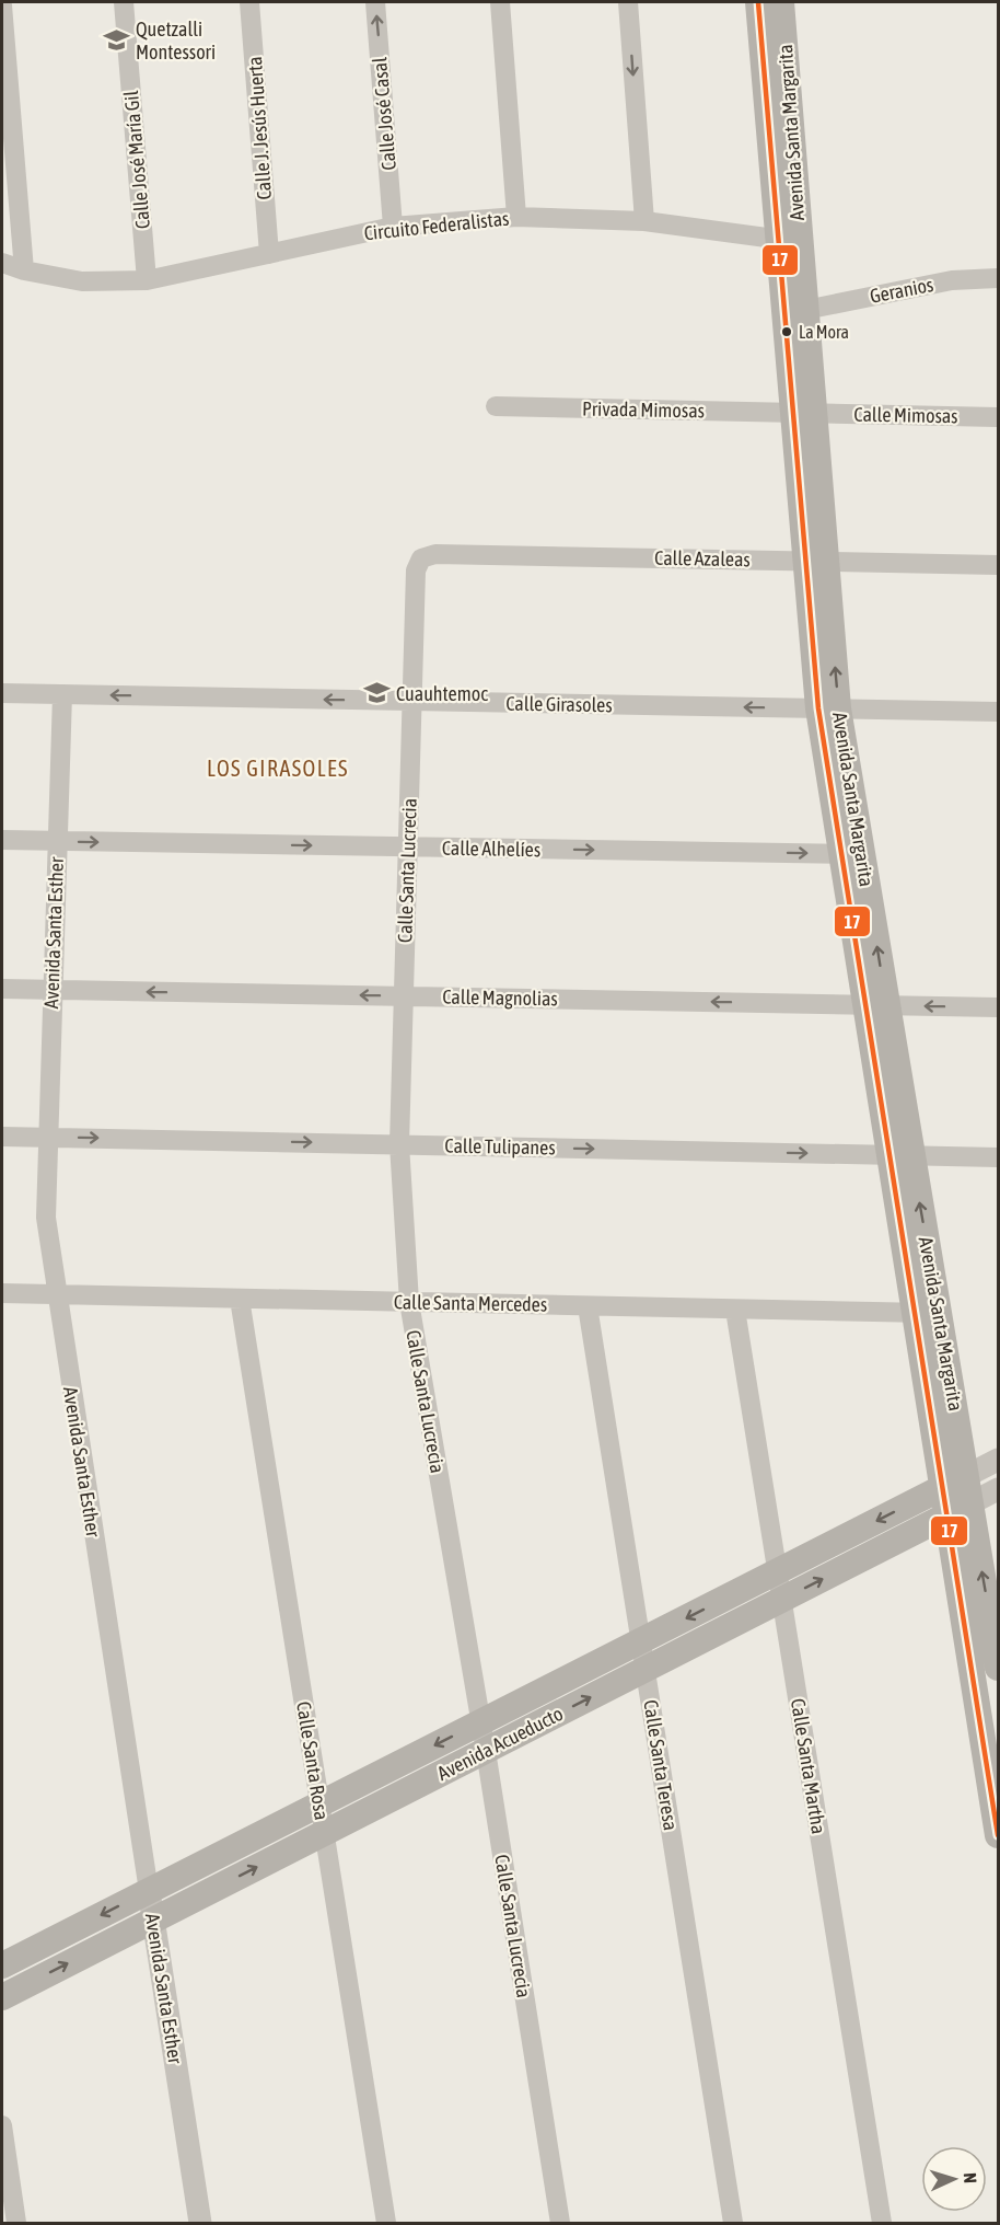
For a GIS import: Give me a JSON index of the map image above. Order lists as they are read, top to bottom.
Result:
{
  "streets": {
    "main road": ["Avenida Santa Margarita", "Avenida Acueducto"],
    "street": [
      "Calle José Casal",
      "Calle J. Jesús Huerta",
      "Calle José María Gil",
      "Circuito Federalistas",
      "Geranios",
      "Privada Mimosas",
      "Calle Mimosas",
      "Calle Azaleas",
      "Calle Girasoles",
      "Calle Alhelíes",
      "Calle Santa Lucrecia",
      "Avenida Santa Esther",
      "Calle Magnolias",
      "Calle Tulipanes",
      "Calle Santa Mercedes",
      "Calle Santa Rosa",
      "Calle Santa Teresa",
      "Calle Santa Martha"
    ]
  },
  "crossings": [
    ["Calle José Casal", "Circuito Federalistas"],
    ["Calle J. Jesús Huerta", "Circuito Federalistas"],
    ["Avenida Santa Margarita", "Circuito Federalistas"],
    ["Avenida Santa Margarita", "Geranios"],
    ["Avenida Santa Margarita", "Privada Mimosas"],
    ["Avenida Santa Margarita", "Calle Mimosas"],
    ["Avenida Santa Margarita", "Calle Azaleas"],
    ["Avenida Santa Margarita", "Calle Girasoles"],
    ["Avenida Santa Margarita", "Calle Alhelíes"],
    ["Avenida Santa Margarita", "Calle Magnolias"],
    ["Avenida Santa Margarita", "Calle Tulipanes"],
    ["Avenida Santa Margarita", "Calle Santa Mercedes"],
    ["Avenida Santa Margarita", "Avenida Acueducto"],
    ["Calle José María Gil", "Circuito Federalistas"],
    ["Privada Mimosas", "Calle Mimosas"],
    ["Calle Azaleas", "Calle Santa Lucrecia"],
    ["Calle Girasoles", "Calle Santa Lucrecia"],
    ["Calle Girasoles", "Avenida Santa Esther"],
    ["Calle Alhelíes", "Calle Santa Lucrecia"],
    ["Calle Alhelíes", "Avenida Santa Esther"],
    ["Calle Santa Lucrecia", "Calle Magnolias"],
    ["Calle Santa Lucrecia", "Calle Tulipanes"],
    ["Calle Santa Lucrecia", "Calle Santa Mercedes"],
    ["Calle Santa Lucrecia", "Avenida Acueducto"],
    ["Avenida Santa Esther", "Calle Magnolias"],
    ["Avenida Santa Esther", "Calle Tulipanes"],
    ["Avenida Santa Esther", "Calle Santa Mercedes"],
    ["Avenida Santa Esther", "Avenida Acueducto"],
    ["Calle Santa Mercedes", "Calle Santa Rosa"],
    ["Calle Santa Mercedes", "Calle Santa Teresa"],
    ["Calle Santa Mercedes", "Calle Santa Martha"],
    ["Avenida Acueducto", "Calle Santa Rosa"],
    ["Avenida Acueducto", "Calle Santa Teresa"],
    ["Avenida Acueducto", "Calle Santa Martha"]
  ],
  "one_way": [
    "Calle Girasoles",
    "Calle Alhelíes",
    "Calle Magnolias",
    "Calle Tulipanes"
  ],
  "districts": ["LOS GIRASOLES"],
  "places": {
    "school or university": ["Quetzalli Montessori", "Cuauhtemoc"],
    "other": ["La Mora"]
  },
  "lines": ["transit line 17"],
  "north": "right"
}
